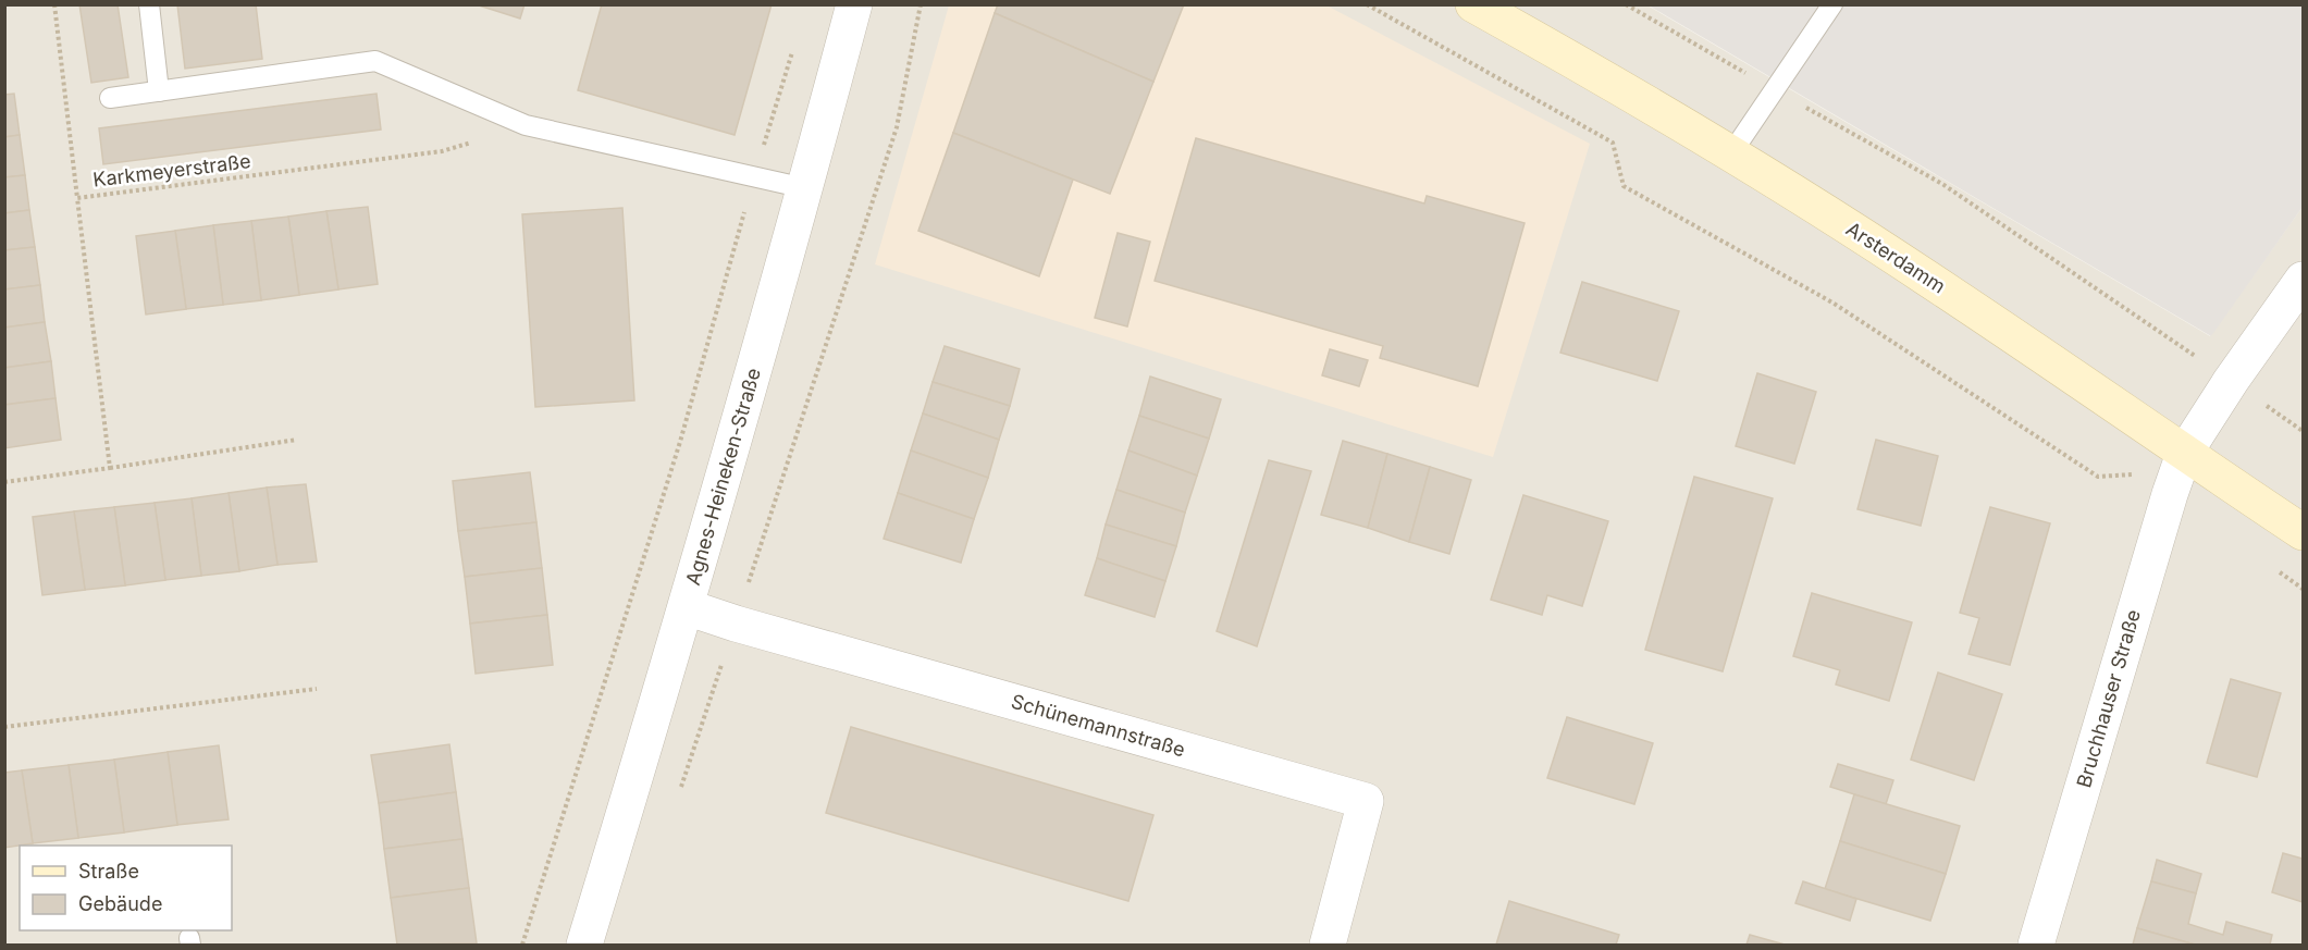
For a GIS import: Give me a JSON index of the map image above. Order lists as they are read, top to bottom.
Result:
{
  "streets": {
    "street": [
      "Arsterdamm",
      "Agnes-Heineken-Straße",
      "Bruchhauser Straße",
      "Schünemannstraße"
    ],
    "path": ["Karkmeyerstraße"]
  },
  "crossings": [
    ["Arsterdamm", "Bruchhauser Straße"],
    ["Agnes-Heineken-Straße", "Schünemannstraße"]
  ],
  "legend": ["Straße", "Gebäude"]
}
